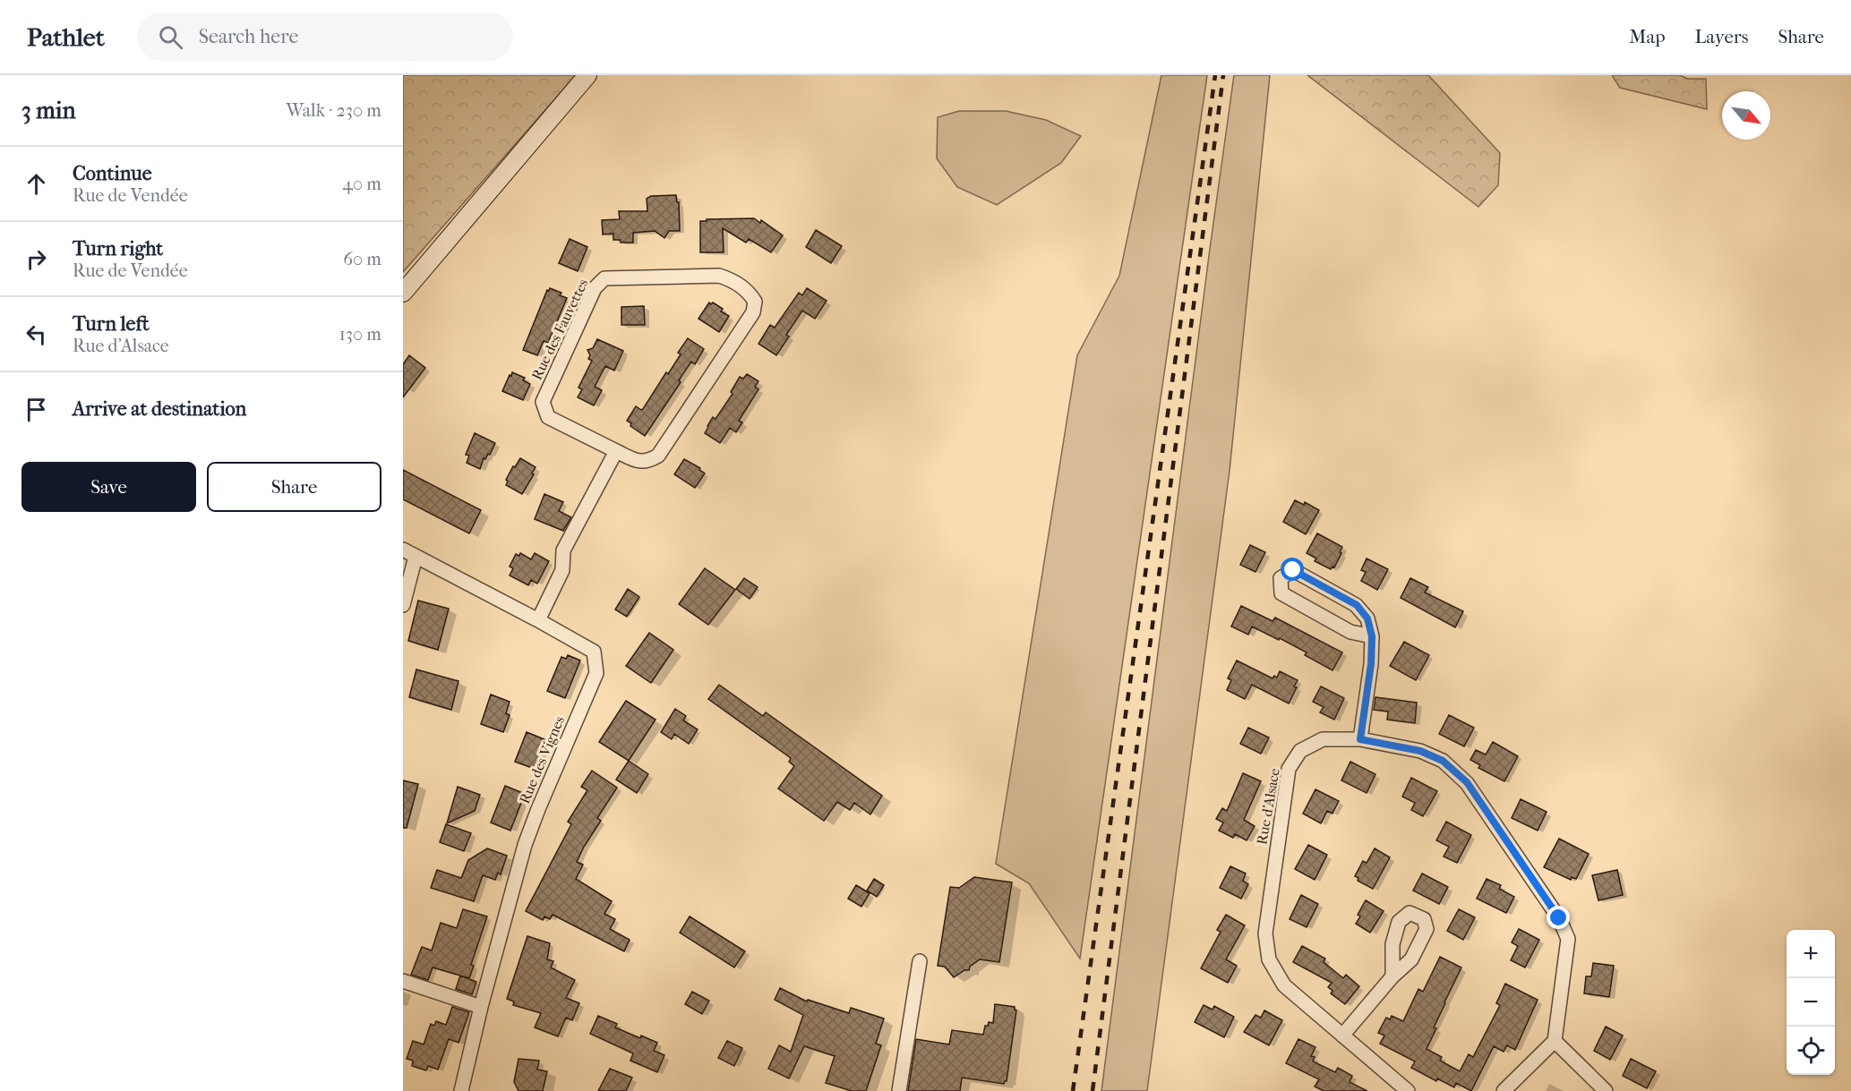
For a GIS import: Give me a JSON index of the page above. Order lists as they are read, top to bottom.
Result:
{
  "streets": {
    "street": ["Rue des Fauvettes", "Rue des Vignes", "Rue d'Alsace"]
  },
  "north": "bottom right",
  "page": {
    "header": "Pathlet",
    "search": "Search here",
    "nav": ["Map", "Layers", "Share"],
    "heading": ["3 min", "Walk · 230 m"],
    "list": [
      ["Continue", "Rue de Vendée", "40 m"],
      ["Turn right", "Rue de Vendée", "60 m"],
      ["Turn left", "Rue d'Alsace", "130 m"],
      "Arrive at destination"
    ],
    "buttons": ["Save", "Share"],
    "map_buttons": ["+", "−"]
  }
}
